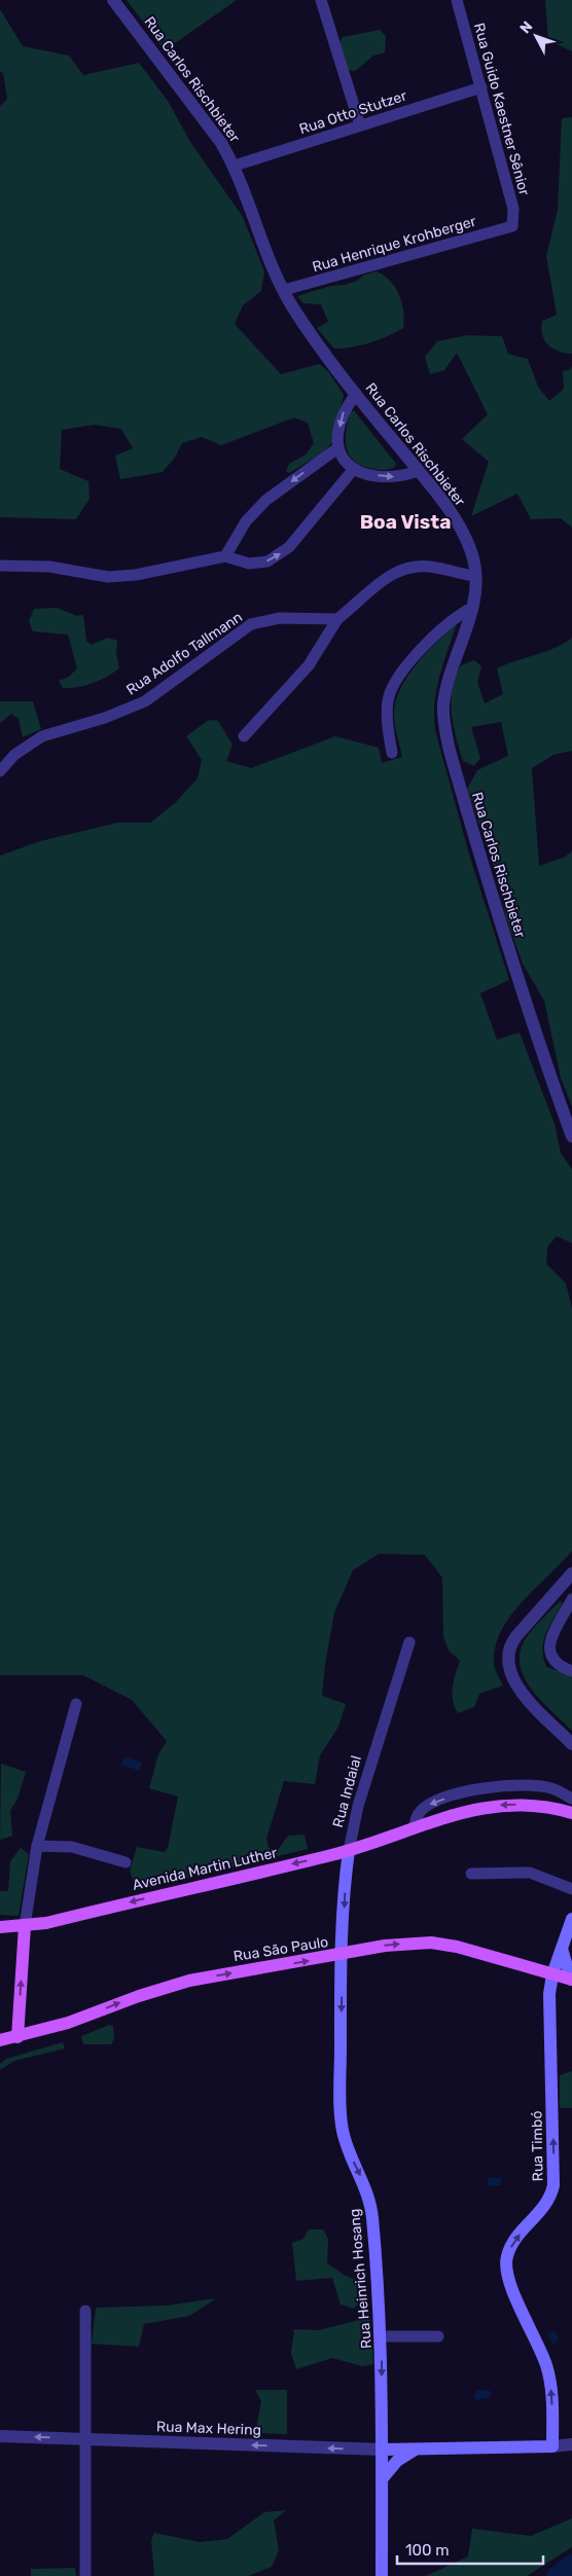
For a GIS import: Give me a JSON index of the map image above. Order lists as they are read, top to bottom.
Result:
{
  "streets": {
    "main road": [
      "Rua Indaial",
      "Avenida Martin Luther",
      "Rua São Paulo",
      "Rua Timbó",
      "Rua Heinrich Hosang",
      "Rua Max Hering"
    ],
    "street": [
      "Rua Carlos Rischbieter",
      "Rua Guido Kaestner Sênior",
      "Rua Otto Stutzer",
      "Rua Henrique Krohberger",
      "Rua Adolfo Tallmann"
    ]
  },
  "crossings": [
    ["Rua Carlos Rischbieter", "Rua Otto Stutzer"],
    ["Rua Carlos Rischbieter", "Rua Henrique Krohberger"],
    ["Rua Guido Kaestner Sênior", "Rua Otto Stutzer"],
    ["Rua Guido Kaestner Sênior", "Rua Henrique Krohberger"],
    ["Rua Indaial", "Avenida Martin Luther"],
    ["Rua Indaial", "Rua São Paulo"],
    ["Rua Indaial", "Rua Heinrich Hosang"],
    ["Rua São Paulo", "Rua Timbó"],
    ["Rua São Paulo", "Rua Heinrich Hosang"],
    ["Rua Timbó", "Rua Max Hering"],
    ["Rua Heinrich Hosang", "Rua Max Hering"]
  ],
  "one_way": [
    "Avenida Martin Luther",
    "Rua São Paulo",
    "Rua Timbó",
    "Rua Heinrich Hosang",
    "Rua Max Hering"
  ],
  "districts": ["Boa Vista"],
  "scale_bar": "100 m",
  "north": "top left"
}
